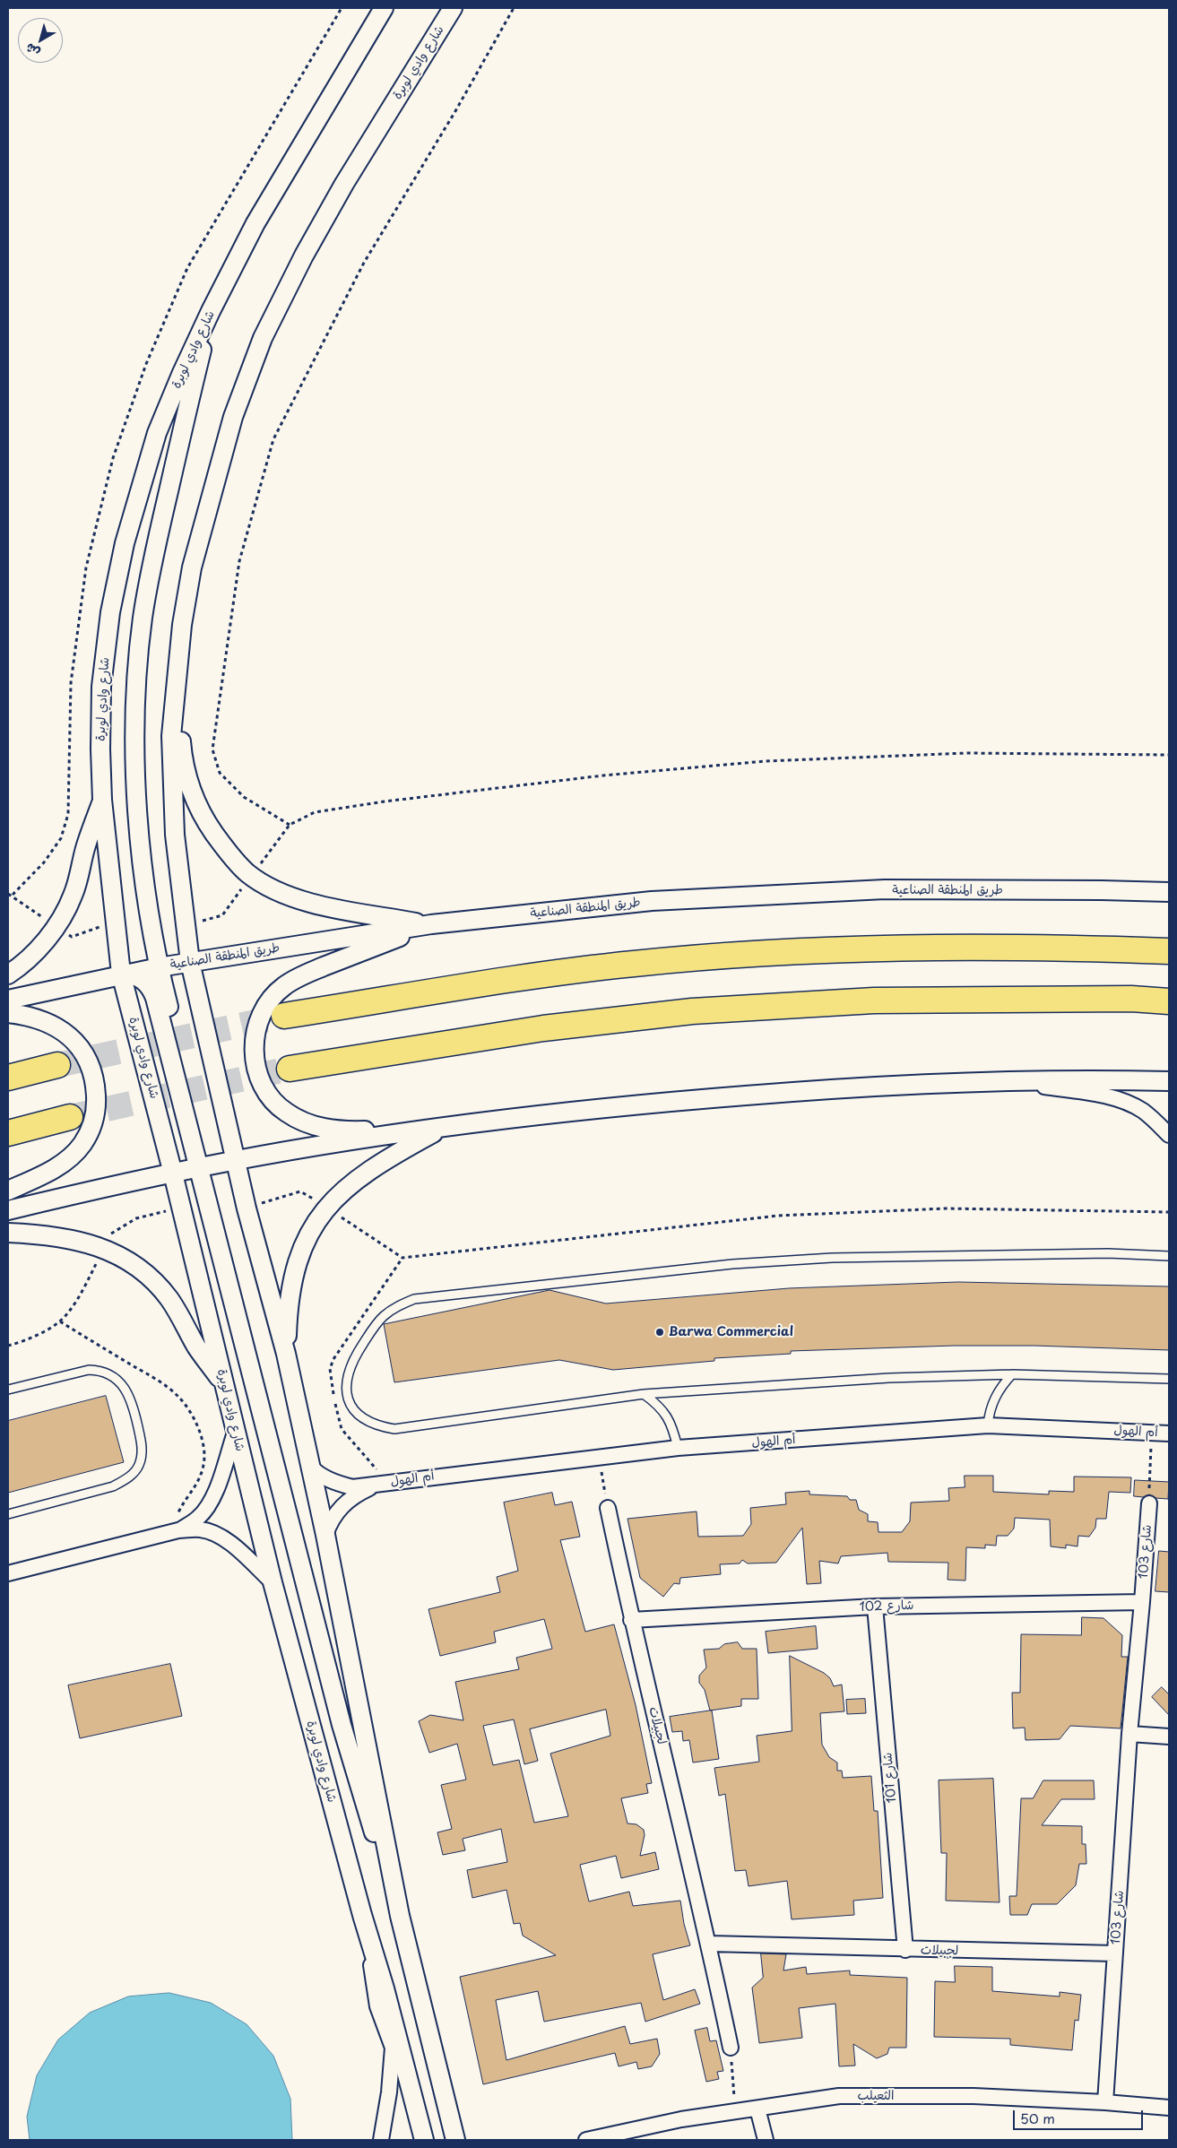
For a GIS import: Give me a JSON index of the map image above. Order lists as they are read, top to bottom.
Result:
{
  "streets": {
    "street": [
      "شارع وادي لوبرة",
      "طريق المنطقة الصناعية",
      "أم الهول",
      "شارع 103",
      "شارع 102",
      "لجبيلات",
      "شارع 101",
      "الثعيلب"
    ]
  },
  "crossings": [
    ["شارع وادي لوبرة", "طريق المنطقة الصناعية"],
    ["شارع وادي لوبرة", "أم الهول"],
    ["شارع 103", "شارع 102"],
    ["شارع 103", "لجبيلات"],
    ["شارع 103", "الثعيلب"],
    ["شارع 102", "لجبيلات"],
    ["شارع 102", "شارع 101"],
    ["لجبيلات", "شارع 101"]
  ],
  "places": ["Barwa Commercial"],
  "scale_bar": "50 m",
  "north": "bottom left"
}
